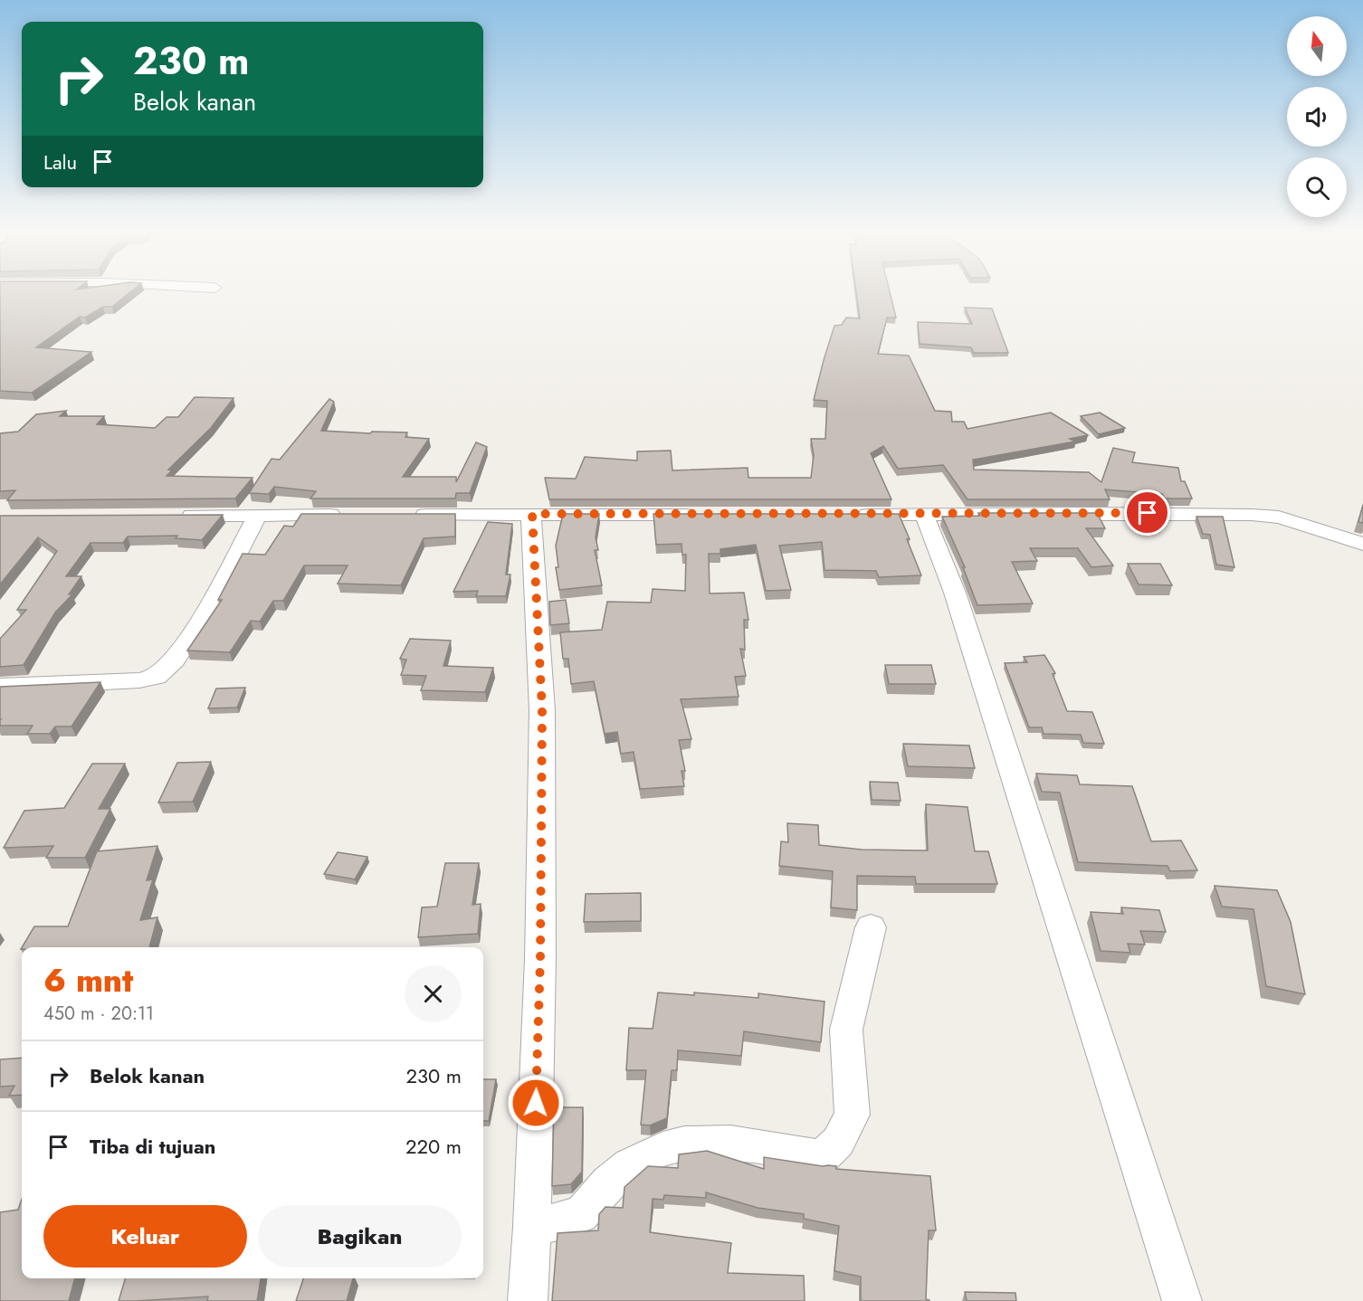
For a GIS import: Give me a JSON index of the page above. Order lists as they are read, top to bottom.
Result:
{
  "north": "top",
  "page": {
    "turn": ["230 m", "Belok kanan"],
    "then": "Lalu",
    "heading": ["6 mnt", "450 m · 20:11"],
    "list": [
      {
        "name": "Belok kanan",
        "value": "230 m"
      },
      {
        "name": "Tiba di tujuan",
        "value": "220 m"
      }
    ],
    "buttons": ["Keluar", "Bagikan"]
  }
}
